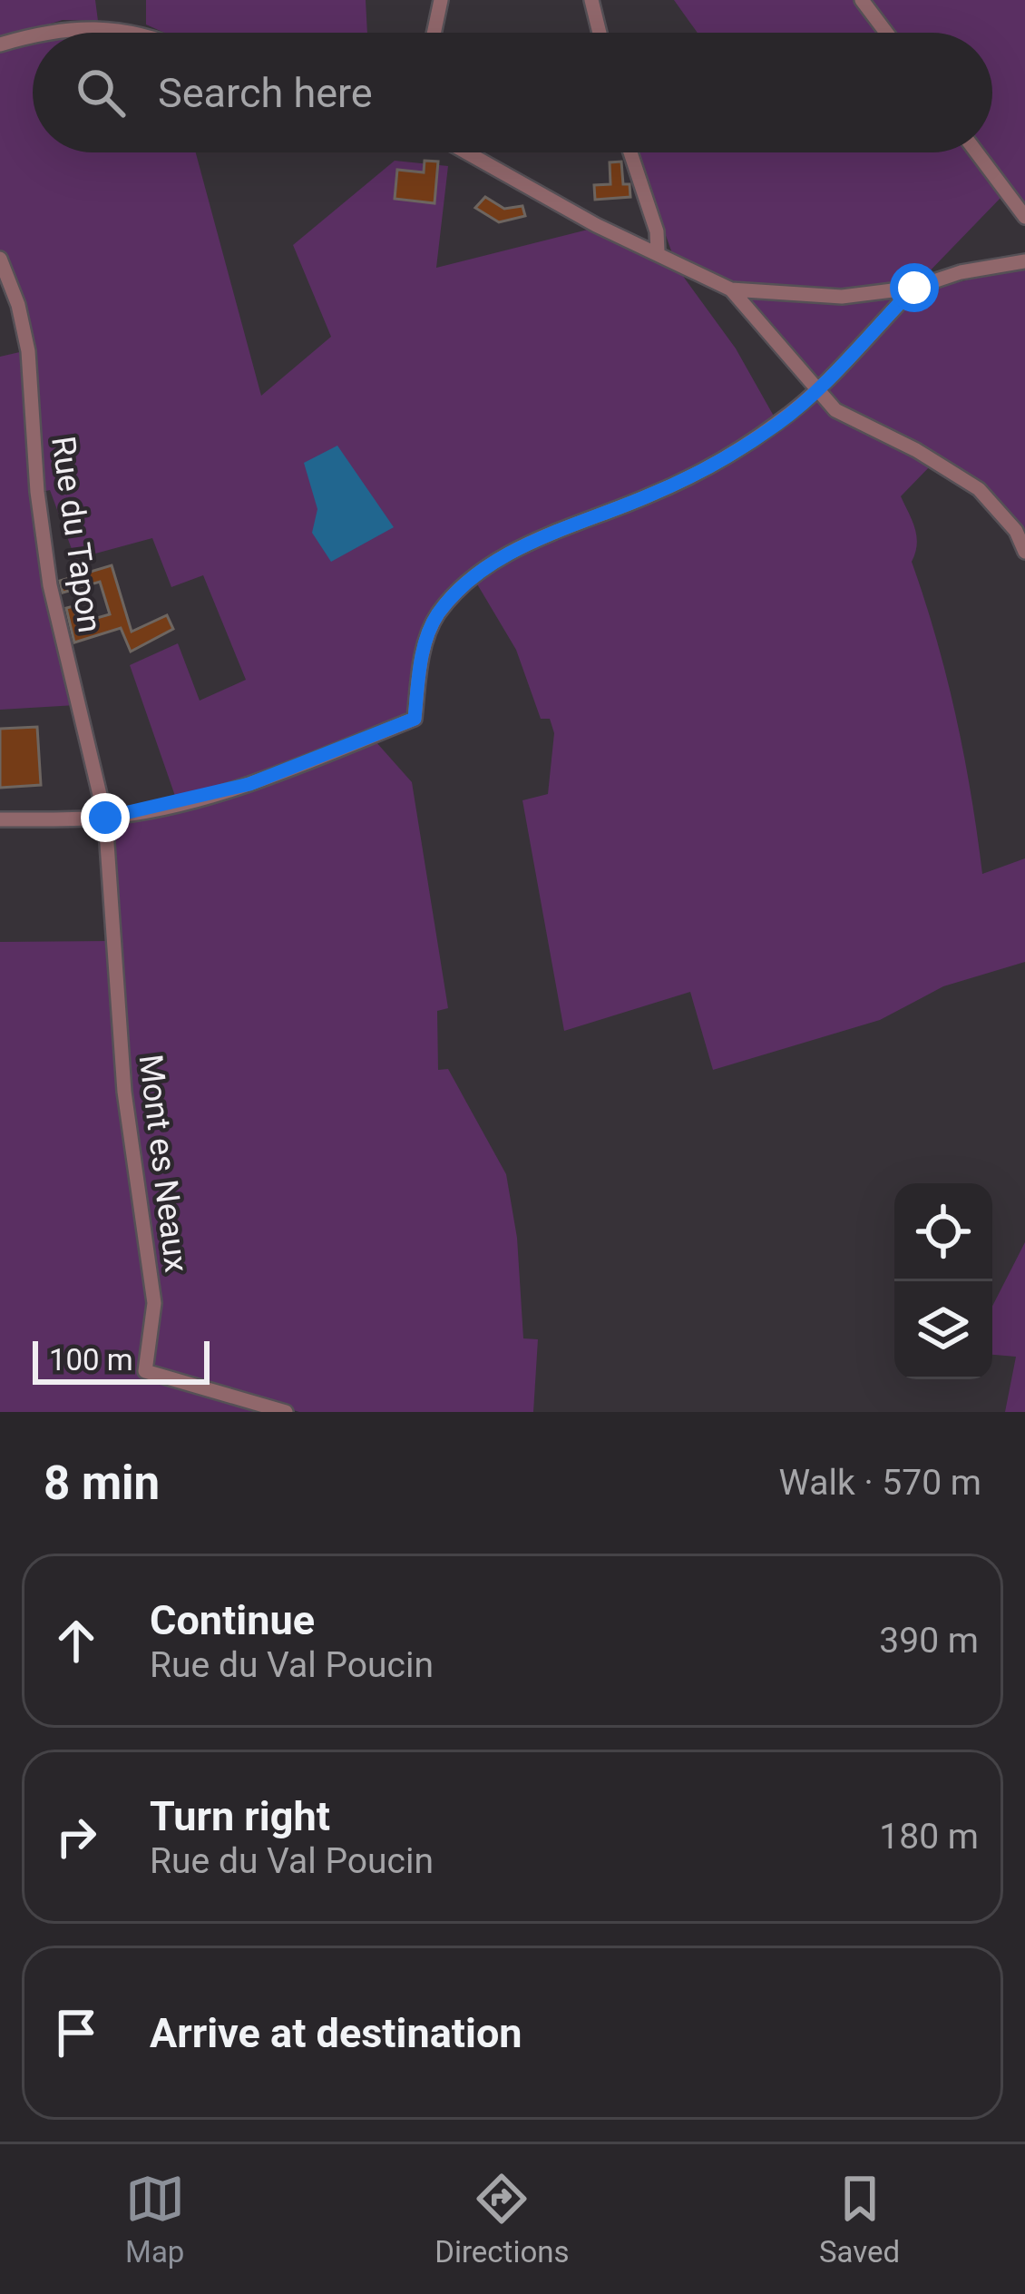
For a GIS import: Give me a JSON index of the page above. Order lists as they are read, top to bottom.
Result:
{
  "streets": {
    "street": ["Rue du Tapon", "Mont es Neaux"]
  },
  "crossings": [
    ["Rue du Tapon", "Mont es Neaux"]
  ],
  "scale_bar": "100 m",
  "page": {
    "search": "Search here",
    "scale": "100 m",
    "heading": ["8 min", "Walk · 570 m"],
    "list": [
      ["Continue", "Rue du Val Poucin", "390 m"],
      ["Turn right", "Rue du Val Poucin", "180 m"],
      "Arrive at destination"
    ],
    "nav": ["Map", "Directions", "Saved"]
  }
}
